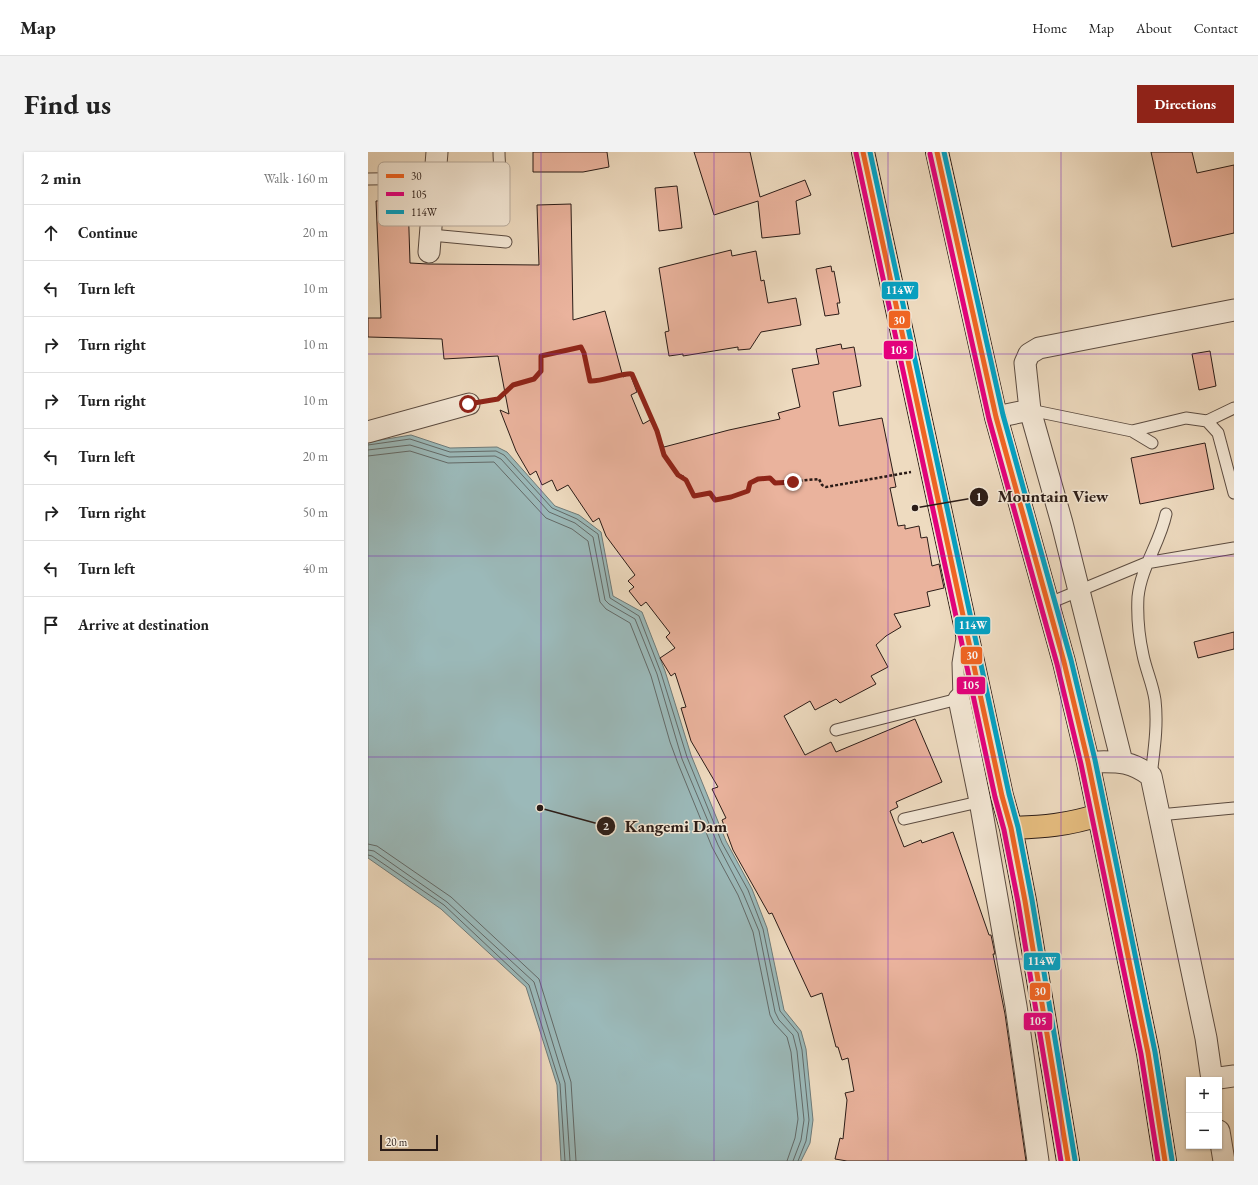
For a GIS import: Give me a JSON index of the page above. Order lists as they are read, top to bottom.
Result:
{
  "places": ["Mountain View", "Kangemi Dam"],
  "lines": ["transit line 30", "transit line 114W", "transit line 105"],
  "legend": ["30", "105", "114W"],
  "scale_bar": "20 m",
  "page": {
    "header": "Map",
    "nav": [
      "Home",
      "Map",
      "About",
      "Contact"
    ],
    "buttons": "Directions",
    "title": "Find us",
    "heading": ["2 min", "Walk · 160 m"],
    "list": [
      ["Continue", "20 m"],
      ["Turn left", "10 m"],
      ["Turn right", "10 m"],
      ["Turn right", "10 m"],
      ["Turn left", "20 m"],
      ["Turn right", "50 m"],
      ["Turn left", "40 m"],
      "Arrive at destination"
    ],
    "map_buttons": ["+", "−"],
    "scale": "20 m"
  }
}
